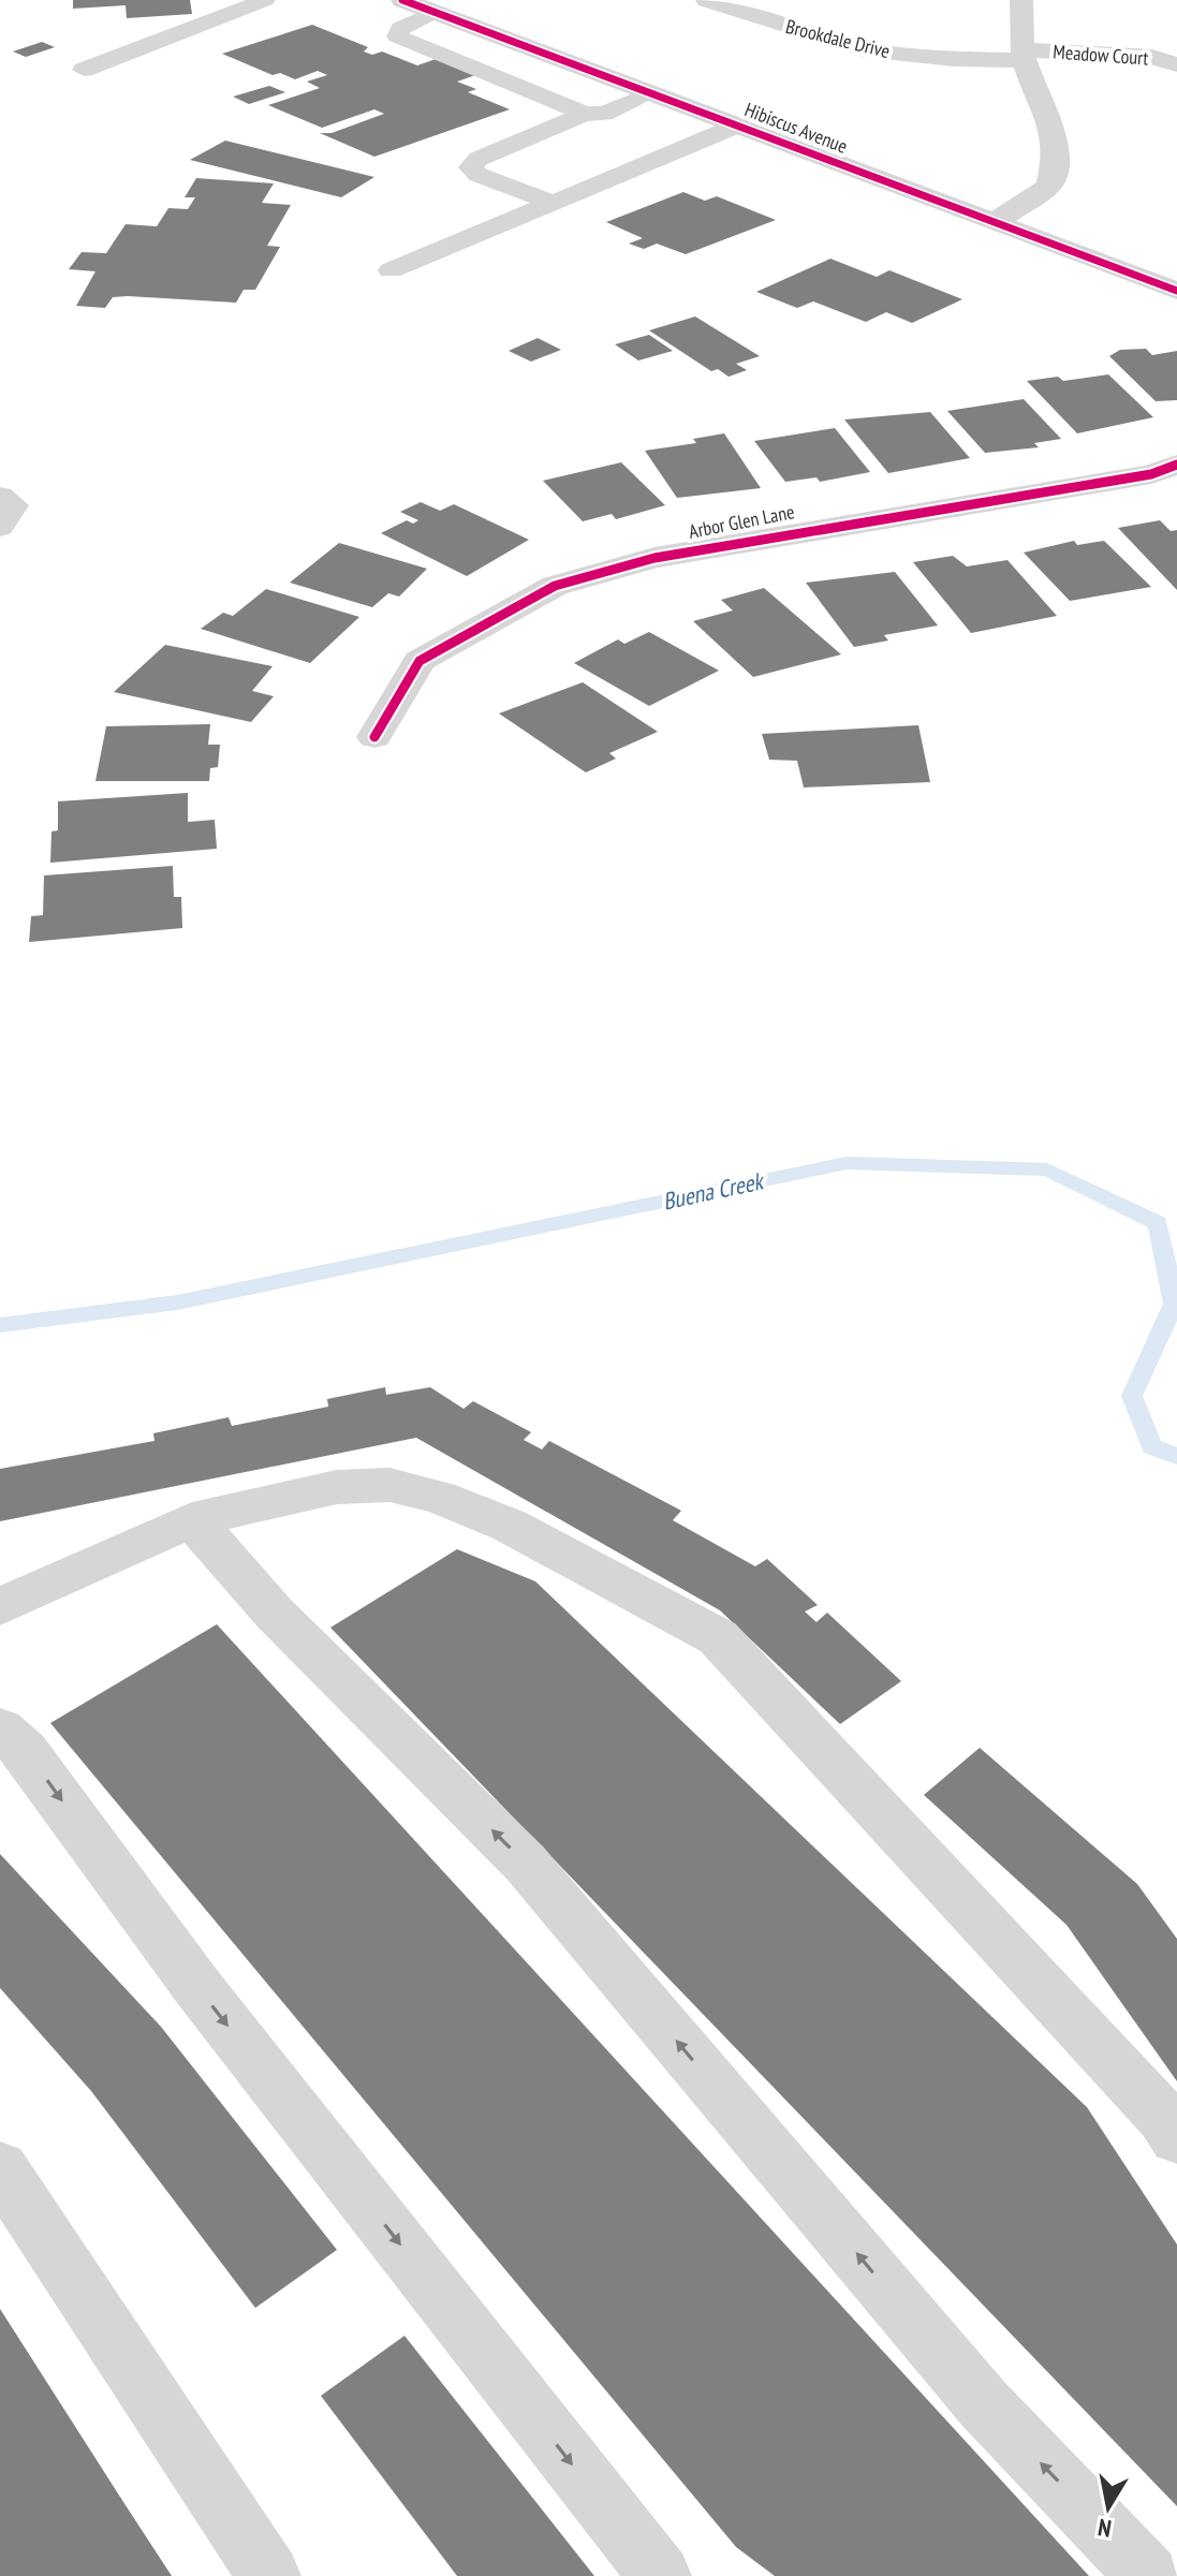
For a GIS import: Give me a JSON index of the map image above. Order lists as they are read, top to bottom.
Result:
{
  "streets": {
    "street": [
      "Brookdale Drive",
      "Meadow Court",
      "Hibiscus Avenue",
      "Arbor Glen Lane"
    ]
  },
  "crossings": [
    ["Brookdale Drive", "Meadow Court"]
  ],
  "water": ["Buena Creek"],
  "north": "bottom"
}
